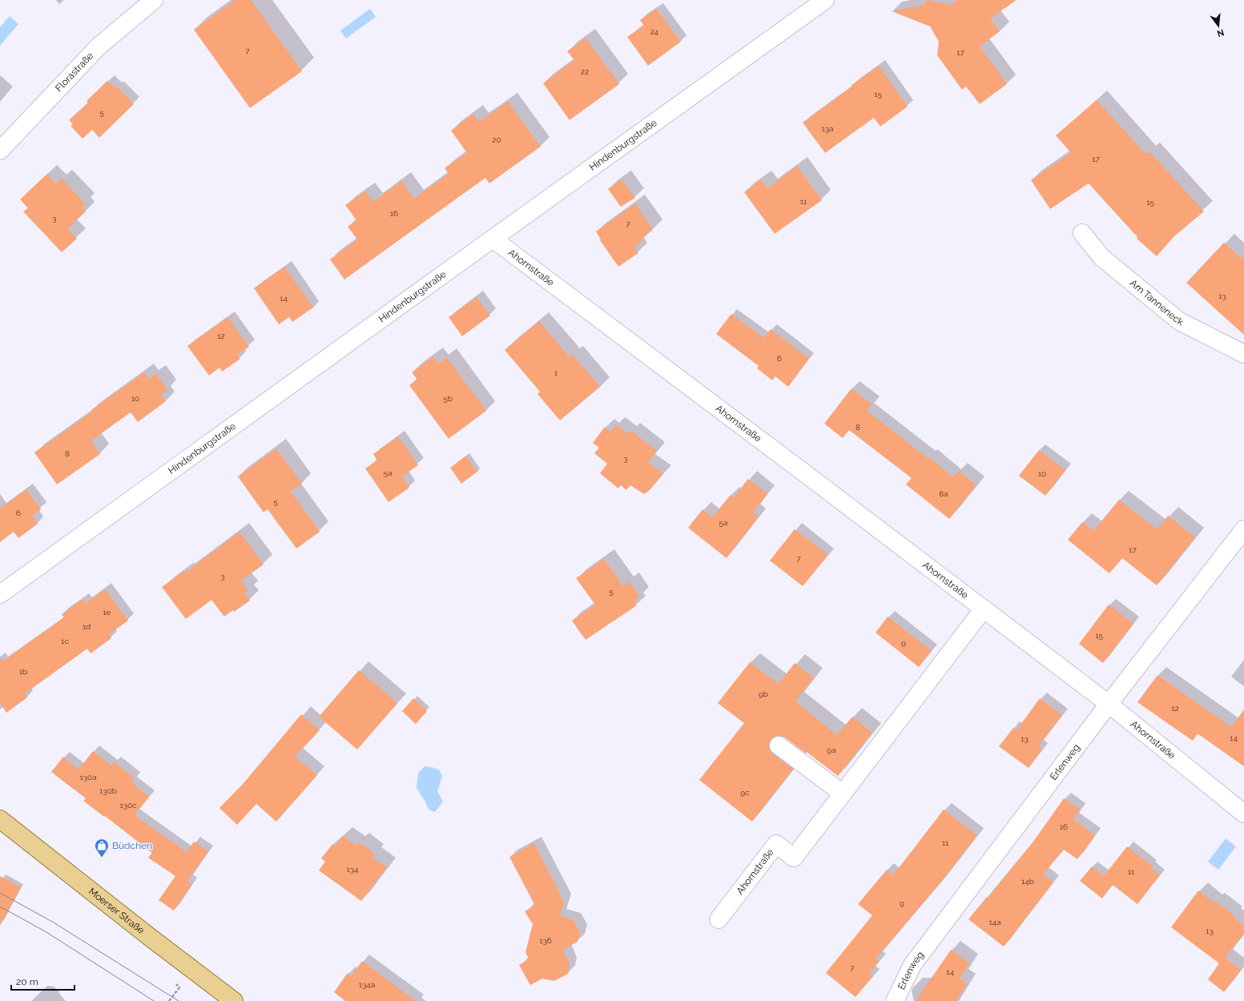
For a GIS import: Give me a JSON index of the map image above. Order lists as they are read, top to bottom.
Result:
{
  "streets": {
    "main road": ["Moerser Straße"],
    "street": [
      "Florastraße",
      "Hindenburgstraße",
      "Ahornstraße",
      "Am Tanneneck",
      "Erlenweg"
    ]
  },
  "crossings": [
    ["Hindenburgstraße", "Ahornstraße"],
    ["Ahornstraße", "Erlenweg"]
  ],
  "places": {
    "shop": ["Büdchen"]
  },
  "house_numbers": [
    "24",
    "7",
    "17",
    "22",
    "15",
    "5",
    "13a",
    "20",
    "17",
    "11",
    "15",
    "16",
    "3",
    "7",
    "13",
    "14",
    "12",
    "6",
    "1",
    "10",
    "5b",
    "8",
    "8",
    "3",
    "5a",
    "10",
    "8a",
    "5",
    "6",
    "5a",
    "17",
    "7",
    "3",
    "5",
    "1e",
    "1d",
    "15",
    "1c",
    "9",
    "1b",
    "9b",
    "12",
    "14",
    "13",
    "9a",
    "130a",
    "130b",
    "9c",
    "130c",
    "16",
    "11",
    "134",
    "11",
    "14b",
    "9",
    "14a",
    "13",
    "136",
    "7",
    "14",
    "134a"
  ],
  "scale_bar": "20 m",
  "north": "bottom"
}
